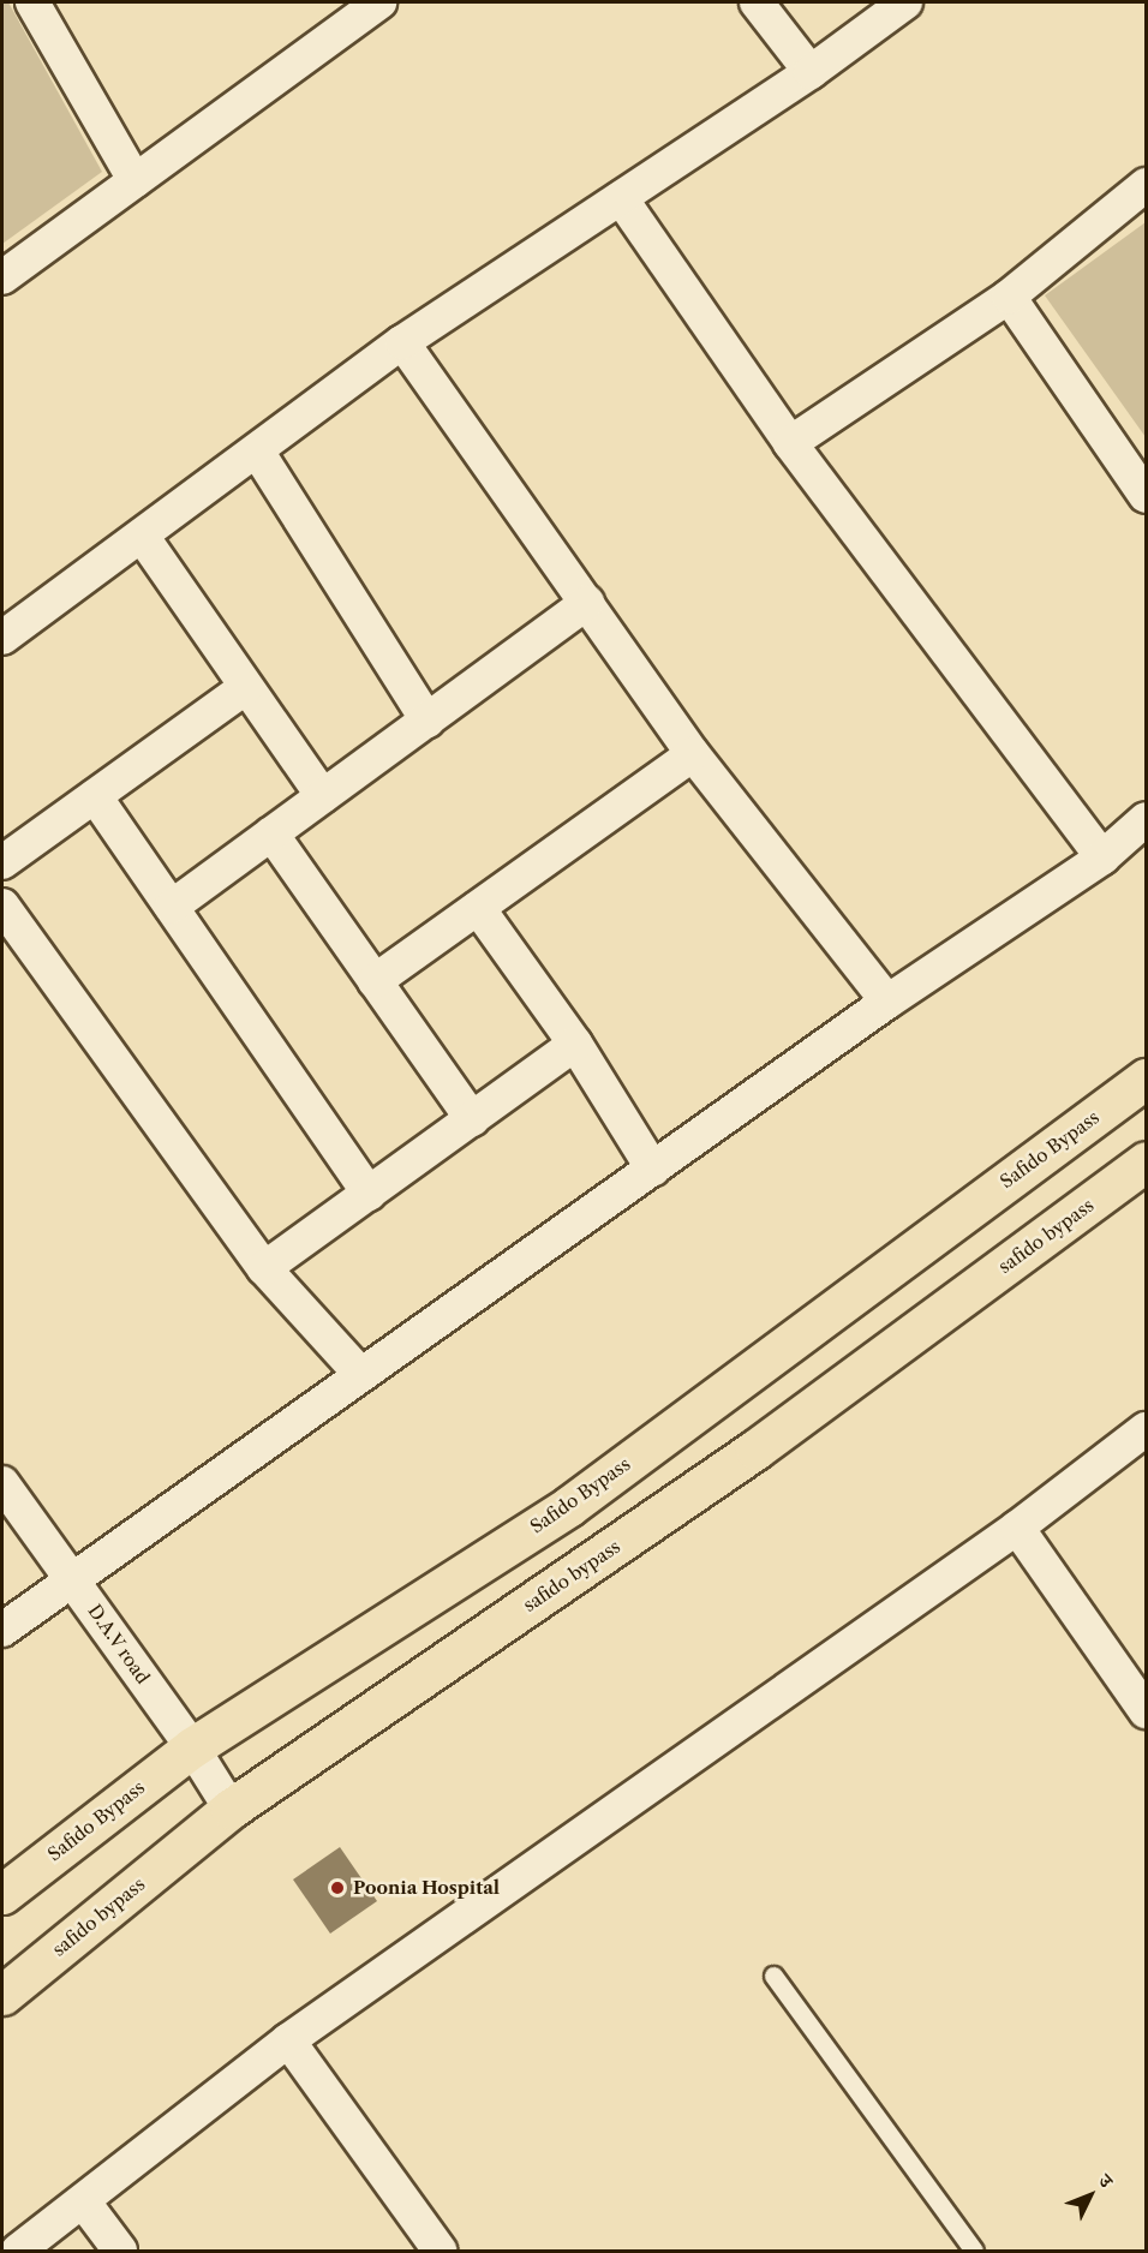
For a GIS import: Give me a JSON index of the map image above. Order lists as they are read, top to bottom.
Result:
{
  "streets": {
    "main road": ["Safido Bypass", "safido bypass"],
    "street": ["D.A.V road"]
  },
  "crossings": [
    ["Safido Bypass", "D.A.V road"],
    ["safido bypass", "D.A.V road"]
  ],
  "places": ["Poonia Hospital"],
  "north": "top right"
}
